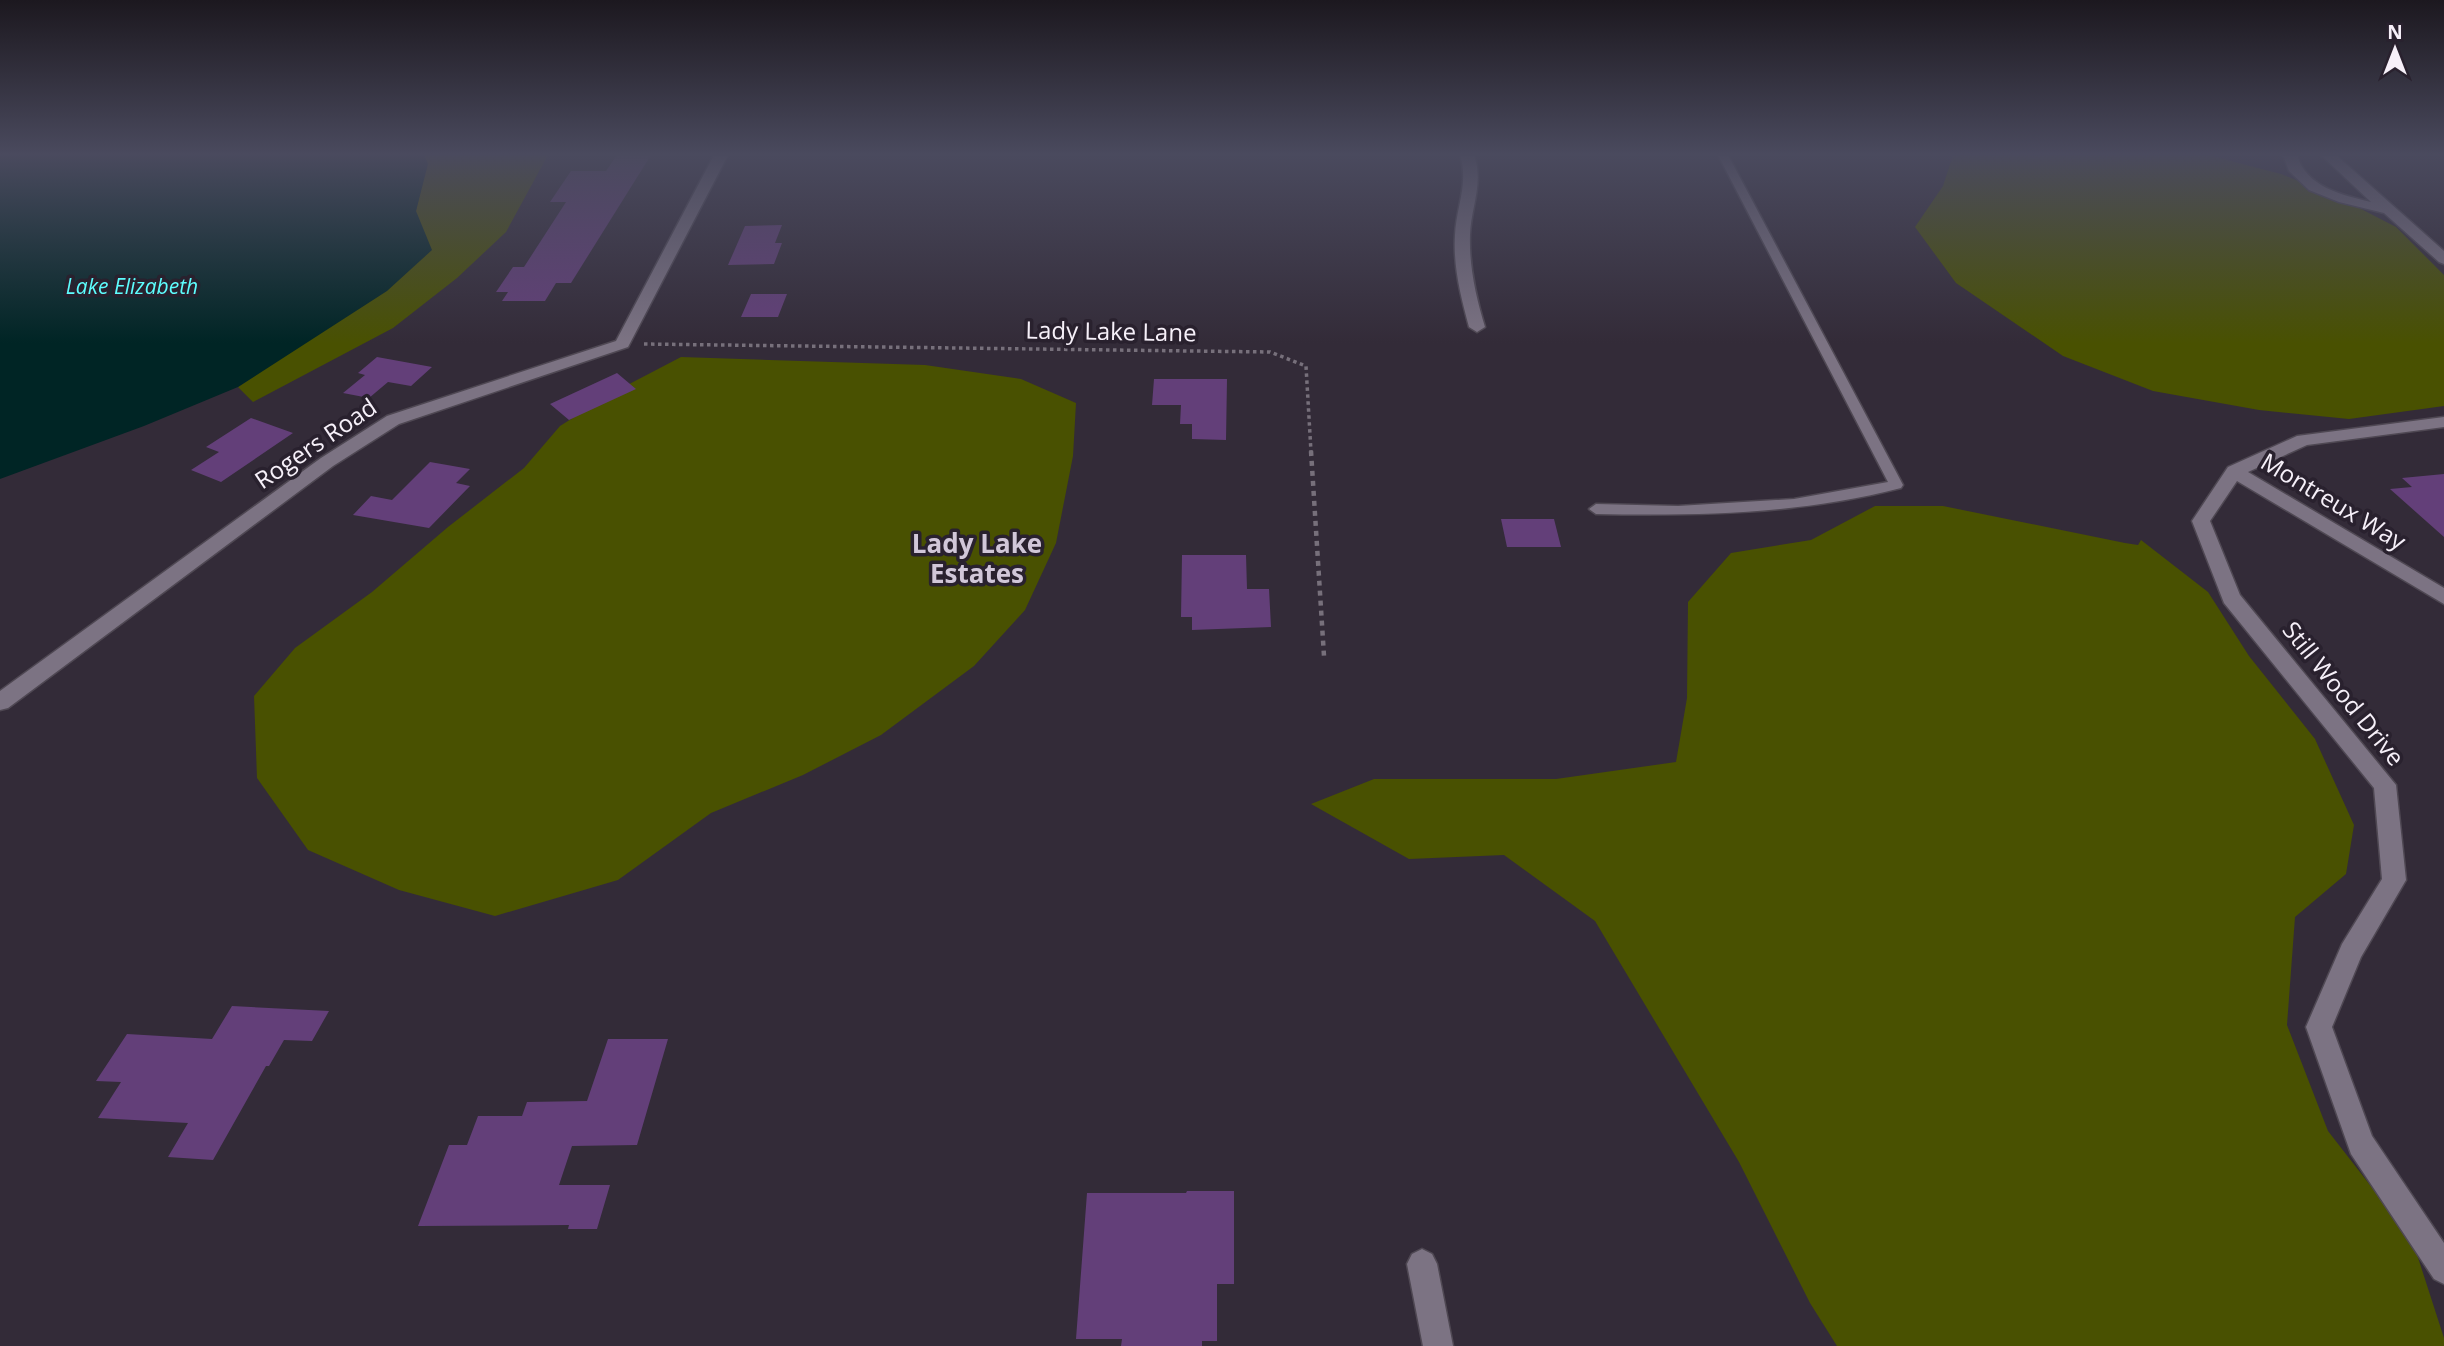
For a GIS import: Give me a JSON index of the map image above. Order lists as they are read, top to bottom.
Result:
{
  "streets": {
    "street": ["Rogers Road", "Montreux Way", "Still Wood Drive"],
    "path": ["Lady Lake Lane"]
  },
  "crossings": [
    ["Lady Lake Lane", "Rogers Road"],
    ["Montreux Way", "Still Wood Drive"]
  ],
  "districts": ["Lady Lake Estates"],
  "water": ["Lake Elizabeth"],
  "north": "top"
}
